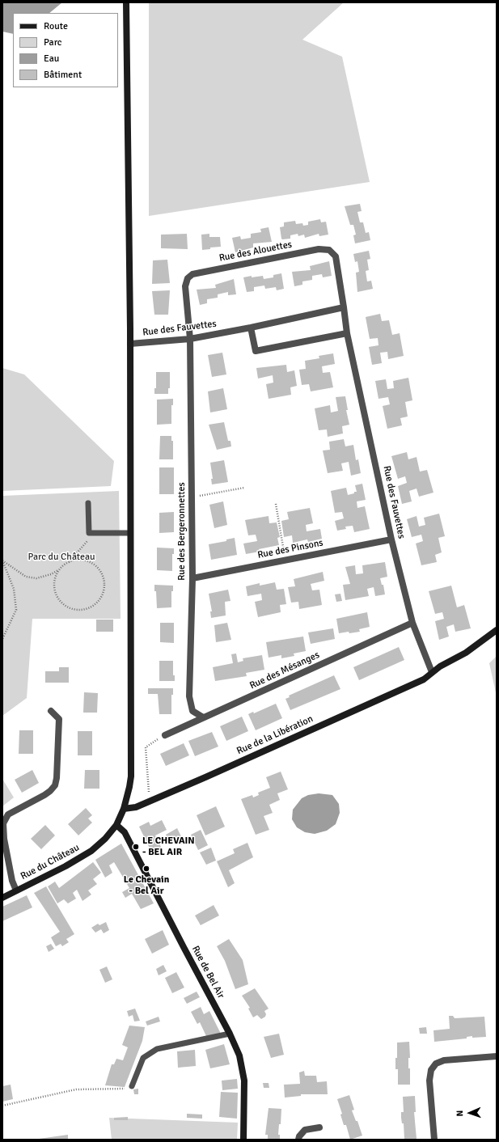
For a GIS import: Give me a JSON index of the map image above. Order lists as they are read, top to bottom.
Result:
{
  "streets": {
    "street": [
      "Rue des Alouettes",
      "Rue des Fauvettes",
      "Rue des Bergeronnettes",
      "Rue des Pinsons",
      "Rue des Mésanges",
      "Rue de la Libération",
      "Rue du Château",
      "Rue de Bel Air"
    ]
  },
  "crossings": [
    ["Rue des Alouettes", "Rue des Fauvettes"],
    ["Rue des Alouettes", "Rue des Bergeronnettes"],
    ["Rue des Fauvettes", "Rue des Bergeronnettes"],
    ["Rue des Fauvettes", "Rue des Pinsons"],
    ["Rue des Fauvettes", "Rue des Mésanges"],
    ["Rue des Fauvettes", "Rue de la Libération"],
    ["Rue des Fauvettes", "Rue du Château"],
    ["Rue des Bergeronnettes", "Rue des Pinsons"],
    ["Rue des Bergeronnettes", "Rue des Mésanges"],
    ["Rue de la Libération", "Rue du Château"],
    ["Rue du Château", "Rue de Bel Air"]
  ],
  "parks": ["Parc du Château"],
  "places": ["LE CHEVAIN - BEL AIR", "Le Chevain - Bel Air"],
  "legend": [
    "Route",
    "Parc",
    "Eau",
    "Bâtiment"
  ],
  "north": "left"
}
